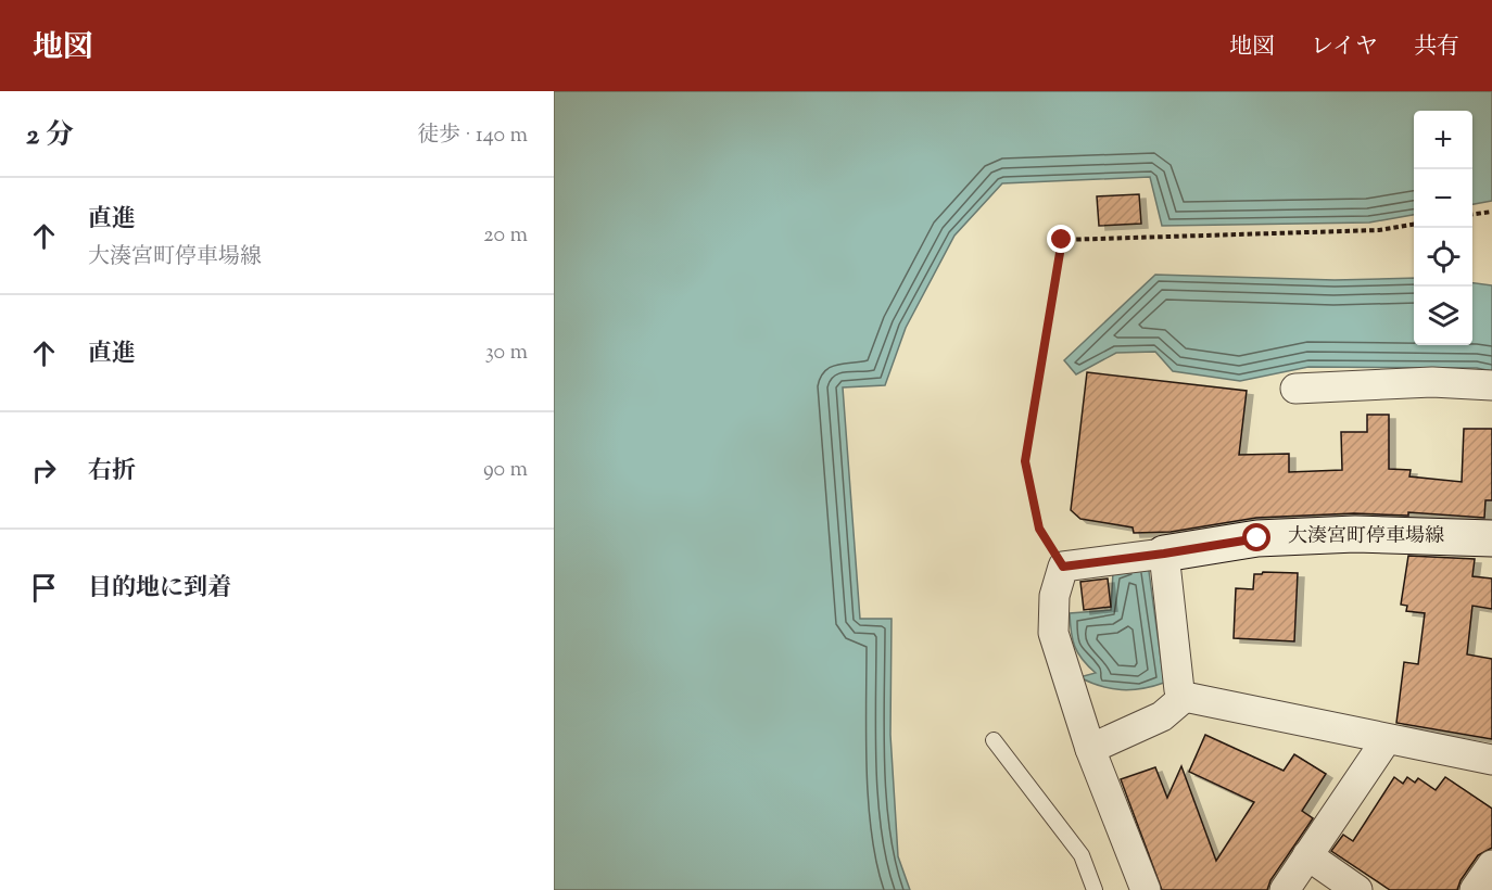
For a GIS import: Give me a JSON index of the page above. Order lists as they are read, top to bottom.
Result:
{
  "streets": {
    "main road": ["大湊宮町停車場線"]
  },
  "page": {
    "header": "地図",
    "nav": ["地図", "レイヤ", "共有"],
    "heading": ["2 分", "徒歩 · 140 m"],
    "map_buttons": ["+", "−"],
    "list": [
      ["直進", "大湊宮町停車場線", "20 m"],
      ["直進", "30 m"],
      ["右折", "90 m"],
      "目的地に到着"
    ]
  }
}
